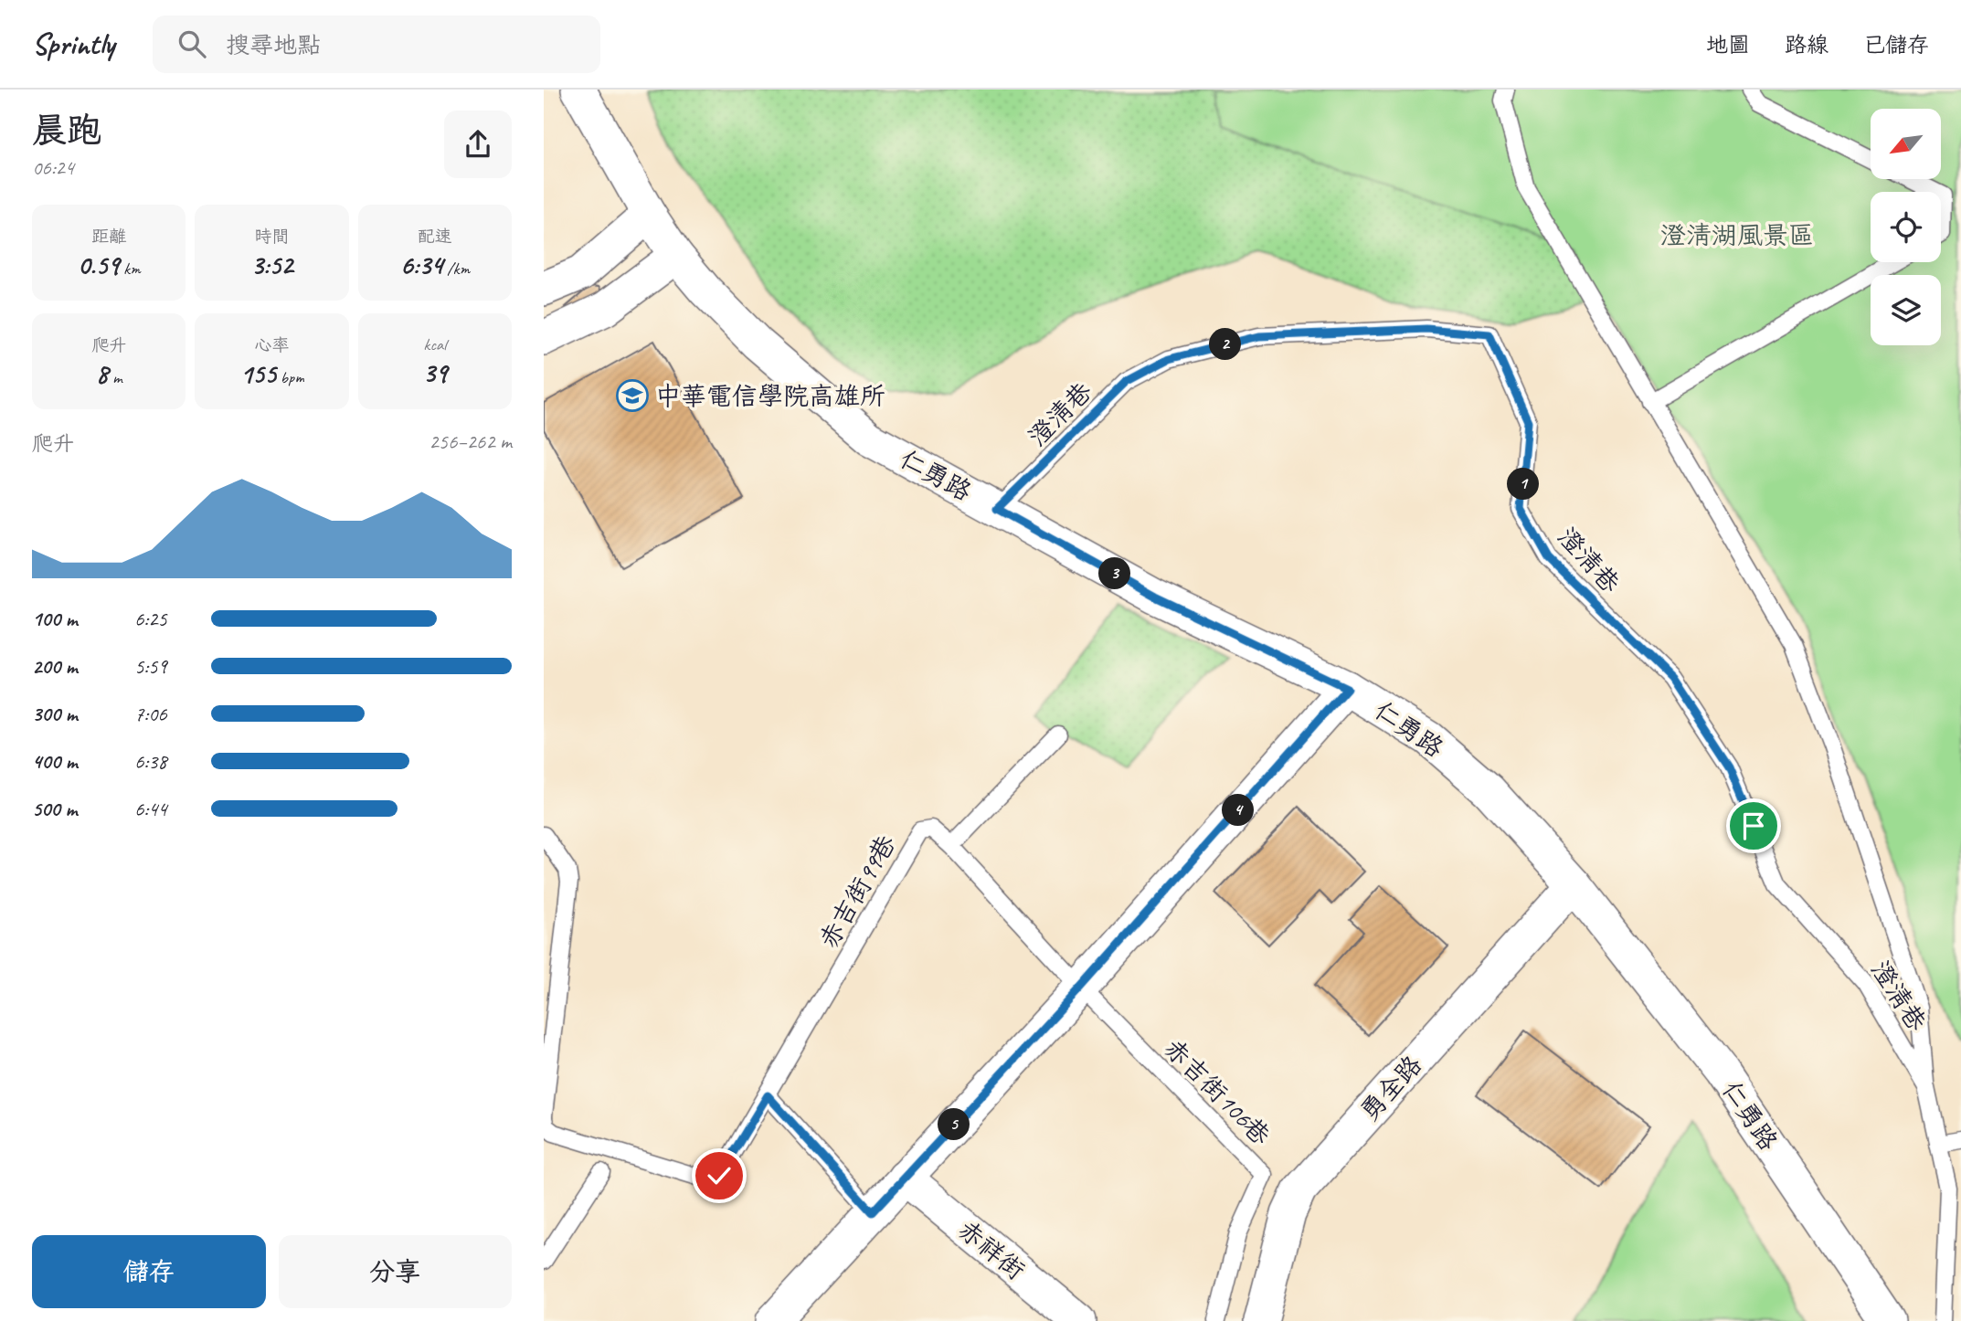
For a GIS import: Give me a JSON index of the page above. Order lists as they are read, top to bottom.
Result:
{
  "streets": {
    "street": ["仁勇路", "勇全路", "赤祥街"],
    "lane": ["澄清巷", "赤吉街99巷", "赤吉街106巷"]
  },
  "crossings": [
    ["澄清巷", "仁勇路"],
    ["仁勇路", "勇全路"],
    ["赤吉街99巷", "赤吉街106巷"]
  ],
  "parks": ["澄清湖風景區"],
  "places": {
    "school or university": ["中華電信學院高雄所"]
  },
  "north": "bottom left",
  "page": {
    "header": "Sprintly",
    "search": "搜尋地點",
    "nav": ["地圖", "路線", "已儲存"],
    "heading": ["晨跑", "06:24"],
    "stats": [
      ["距離", "0.59 km"],
      ["時間", "3:52"],
      ["配速", "6:34 /km"],
      ["爬升", "8 m"],
      ["心率", "155 bpm"],
      ["kcal", "39"]
    ],
    "pins": [
      "2",
      "1",
      "3",
      "4",
      "5"
    ],
    "chart": ["爬升", "256–262 m"],
    "list": [
      {
        "name": "100 m",
        "note": "6:25"
      },
      {
        "name": "200 m",
        "note": "5:59"
      },
      {
        "name": "300 m",
        "note": "7:06"
      },
      {
        "name": "400 m",
        "note": "6:38"
      },
      {
        "name": "500 m",
        "note": "6:44"
      }
    ],
    "buttons": ["儲存", "分享"]
  }
}
